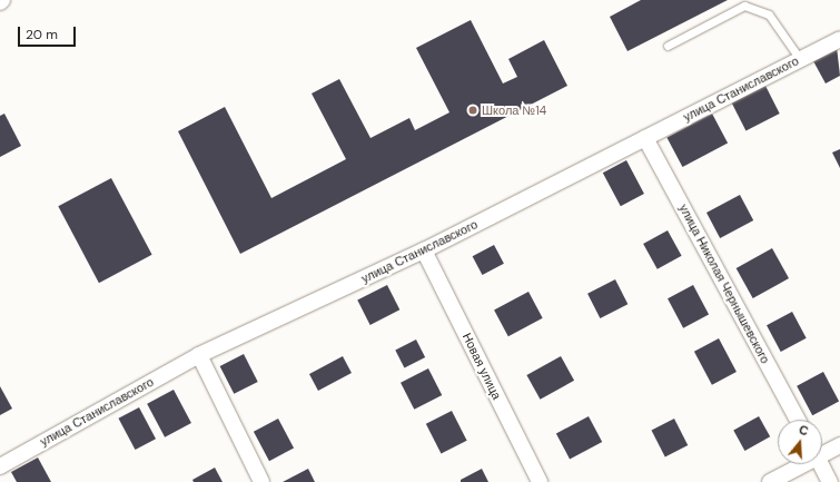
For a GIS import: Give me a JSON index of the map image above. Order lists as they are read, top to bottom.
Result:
{
  "streets": {
    "street": ["улица Станиславского", "улица Николая Чернышевского", "Новая улица"]
  },
  "crossings": [
    ["улица Станиславского", "улица Николая Чернышевского"],
    ["улица Станиславского", "Новая улица"]
  ],
  "places": ["Школа №14"],
  "scale_bar": "20 m",
  "north": "top"
}
